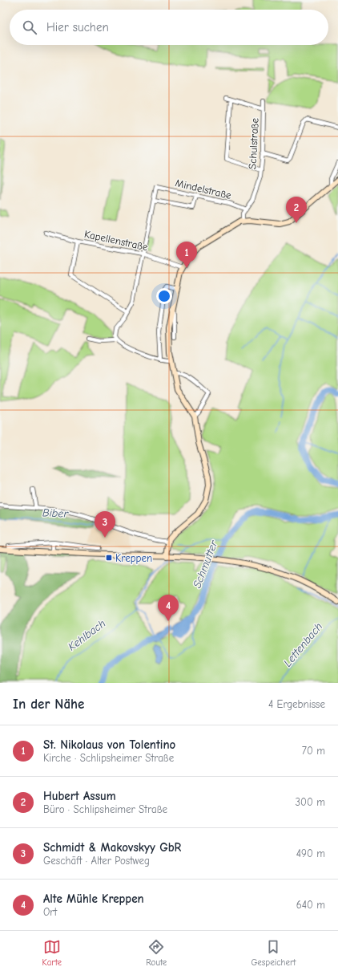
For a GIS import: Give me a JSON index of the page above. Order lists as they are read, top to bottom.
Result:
{
  "streets": {
    "street": ["Schulstraße", "Mindelstraße", "Kapellenstraße"]
  },
  "crossings": [
    ["Schulstraße", "Mindelstraße"]
  ],
  "water": [
    "Biber",
    "Schmutter",
    "Kehlbach",
    "Lettenbach"
  ],
  "places": {
    "transit": ["Kreppen"]
  },
  "page": {
    "search": "Hier suchen",
    "pins": [
      "2",
      "1",
      "3",
      "4"
    ],
    "heading": ["In der Nähe", "4 Ergebnisse"],
    "list": [
      {
        "mark": "1",
        "name": "St. Nikolaus von Tolentino",
        "note": "Kirche · Schlipsheimer Straße",
        "value": "70 m"
      },
      {
        "mark": "2",
        "name": "Hubert Assum",
        "note": "Büro · Schlipsheimer Straße",
        "value": "300 m"
      },
      {
        "mark": "3",
        "name": "Schmidt & Makovskyy GbR",
        "note": "Geschäft · Alter Postweg",
        "value": "490 m"
      },
      {
        "mark": "4",
        "name": "Alte Mühle Kreppen",
        "note": "Ort",
        "value": "640 m"
      }
    ],
    "nav": ["Karte", "Route", "Gespeichert"]
  }
}
